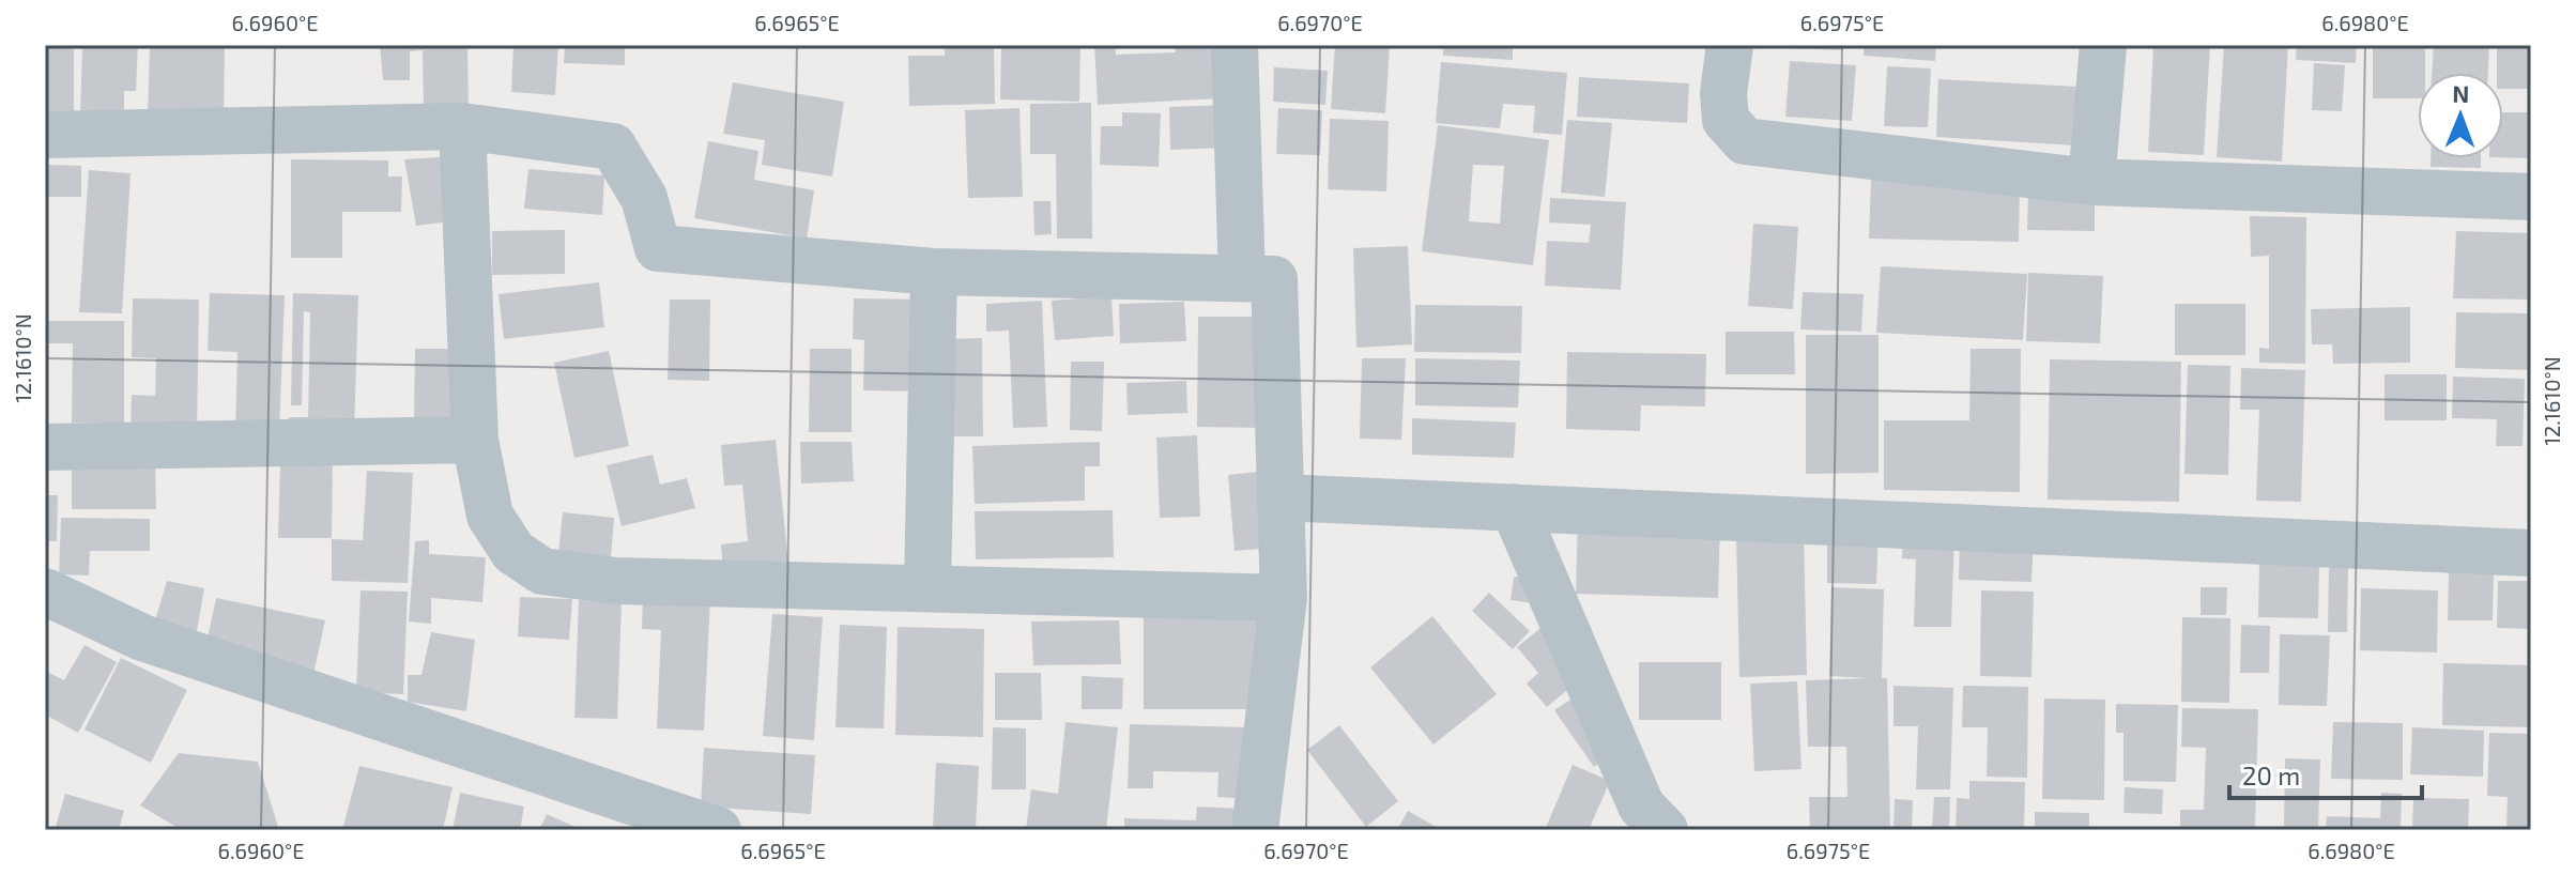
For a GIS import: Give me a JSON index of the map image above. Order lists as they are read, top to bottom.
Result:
{
  "scale_bar": "20 m",
  "north": "top",
  "coordinates": [
    "6.6960°E",
    "6.6965°E",
    "6.6970°E",
    "6.6975°E",
    "6.6980°E",
    "12.1610°N"
  ]
}
